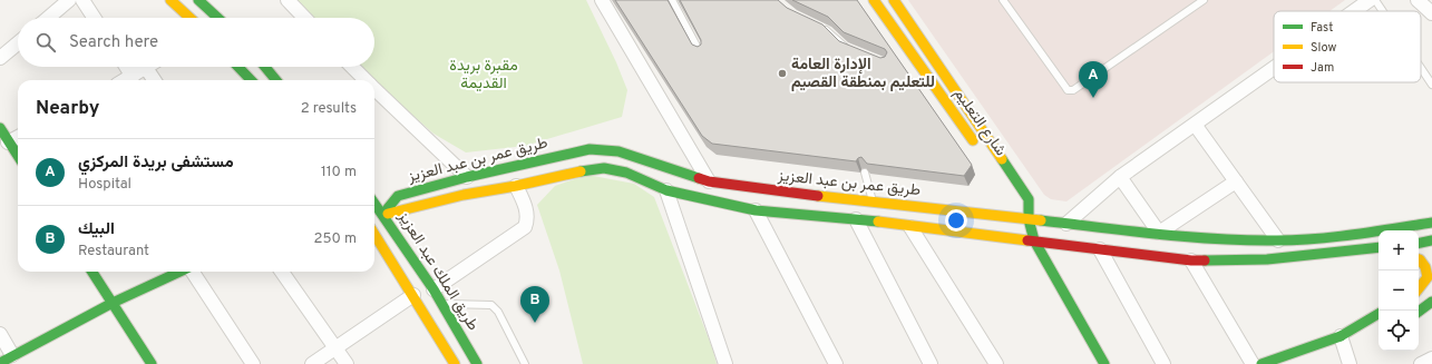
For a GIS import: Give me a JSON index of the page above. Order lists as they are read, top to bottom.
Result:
{
  "streets": {
    "main road": ["شارع التعليم", "طريق عمر بن عبد العزيز", "طريق الملك عبد العزيز"]
  },
  "crossings": [
    ["شارع التعليم", "طريق عمر بن عبد العزيز"],
    ["طريق عمر بن عبد العزيز", "طريق الملك عبد العزيز"]
  ],
  "parks": ["مقبرة بريدة القديمة"],
  "places": ["الإدارة العامة للتعليم بمنطقة القصيم"],
  "legend": ["Fast", "Slow", "Jam"],
  "page": {
    "search": "Search here",
    "pins": ["A", "B"],
    "heading": ["Nearby", "2 results"],
    "list": [
      {
        "mark": "A",
        "name": "مستشفى بريدة المركزي",
        "note": "Hospital",
        "value": "110 m"
      },
      {
        "mark": "B",
        "name": "البيك",
        "note": "Restaurant",
        "value": "250 m"
      }
    ],
    "map_buttons": ["+", "−"]
  }
}
